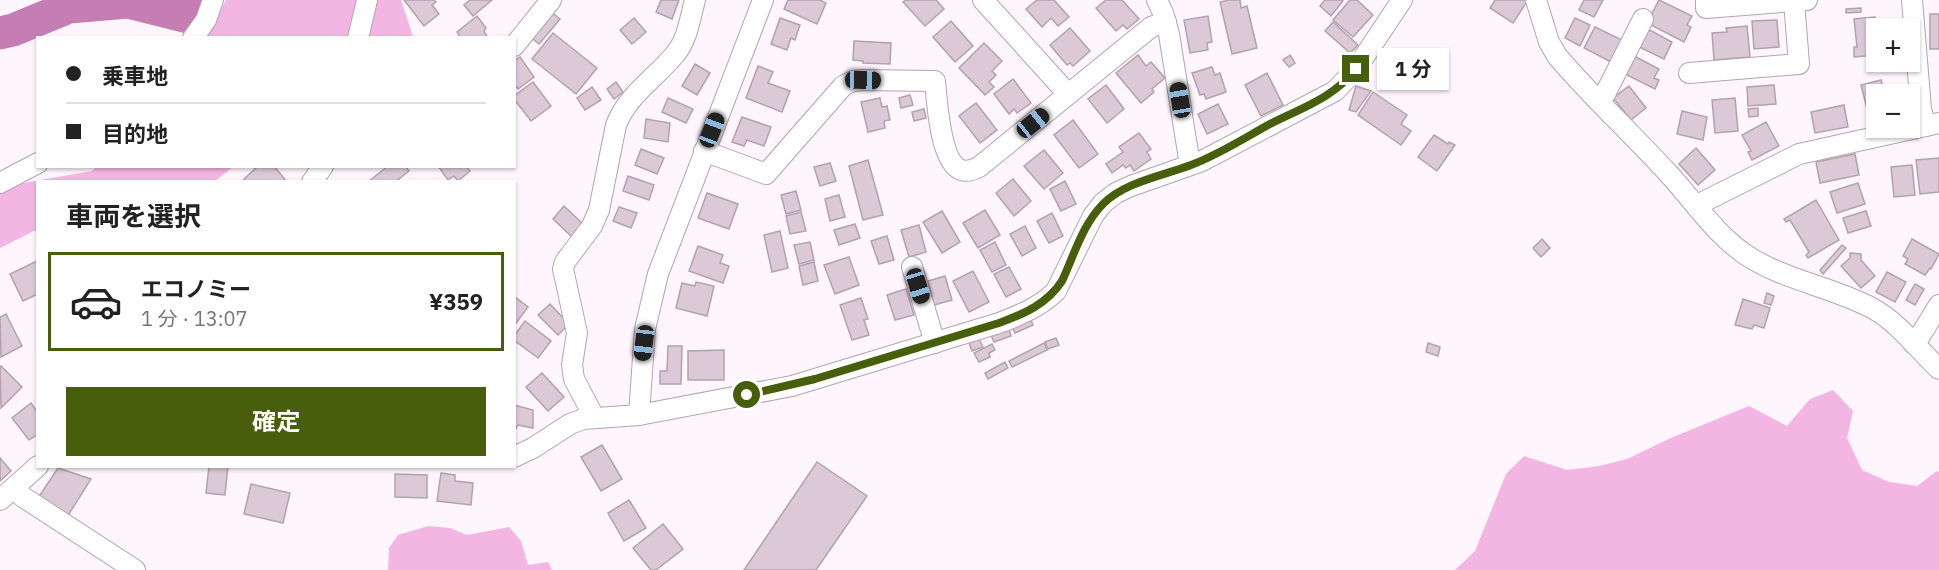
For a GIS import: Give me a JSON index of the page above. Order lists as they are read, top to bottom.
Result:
{
  "page": {
    "map_buttons": ["+", "−"],
    "banner": ["乗車地", "目的地"],
    "bubble": "1 分",
    "heading": "車両を選択",
    "list": [
      {
        "name": "エコノミー",
        "note": "1 分 · 13:07",
        "value": "¥359"
      }
    ],
    "buttons": "確定"
  }
}
